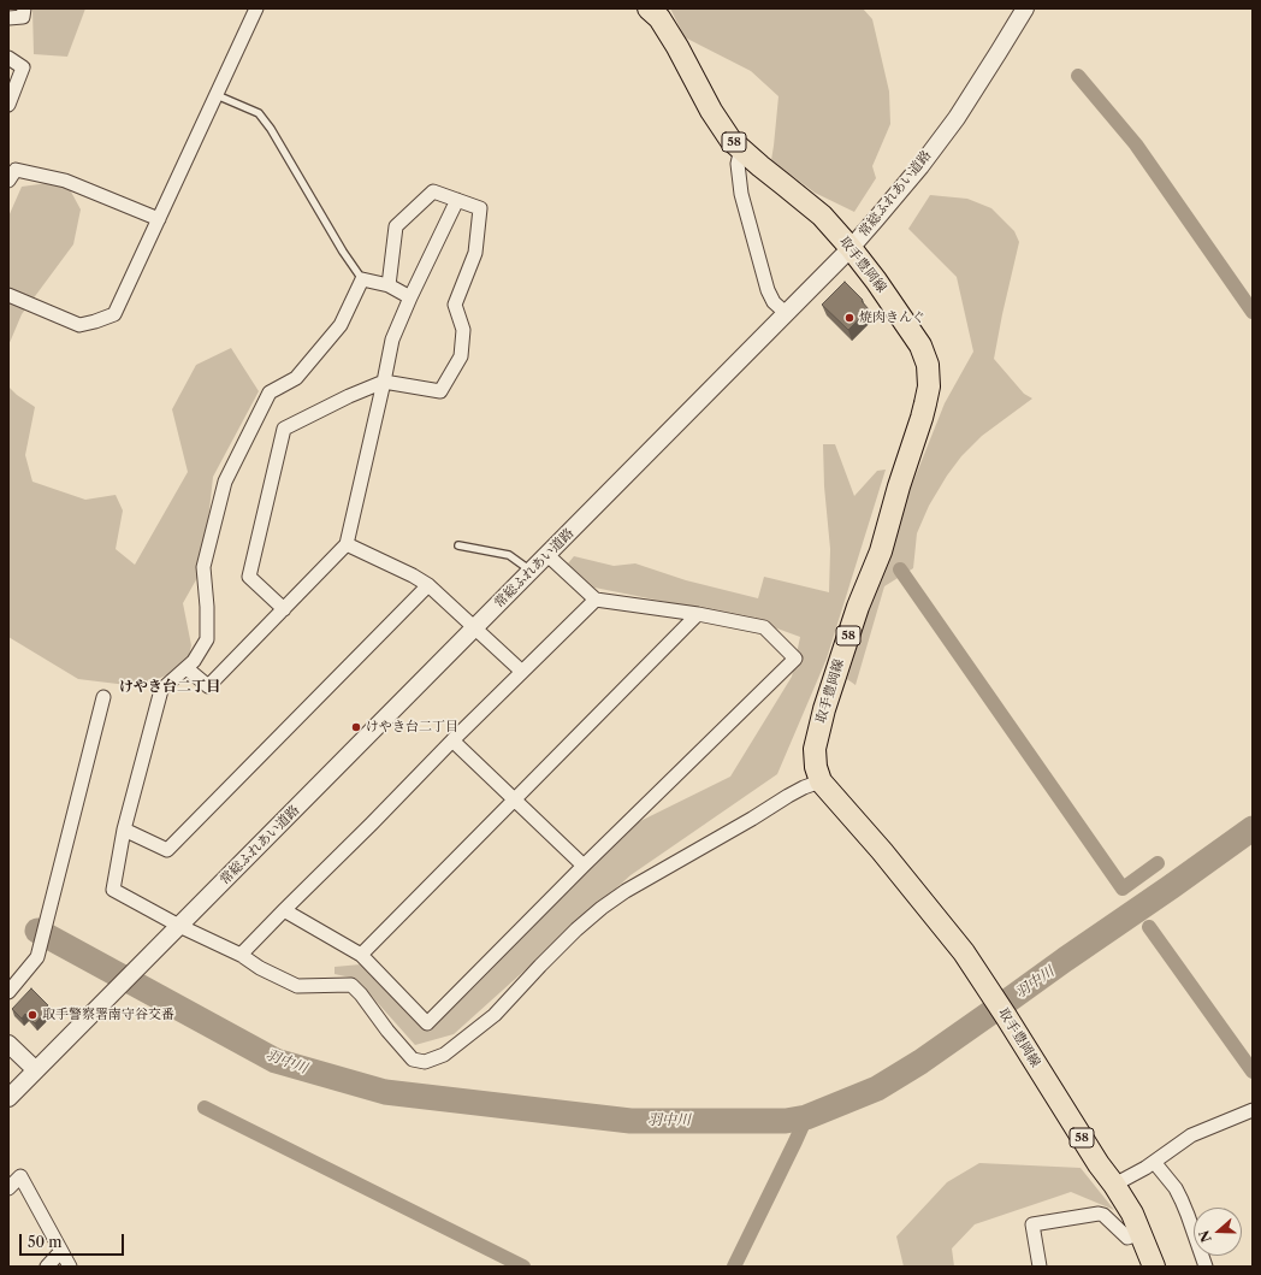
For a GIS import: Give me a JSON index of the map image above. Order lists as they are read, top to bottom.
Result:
{
  "streets": {
    "main road": ["58", "取手豊岡線"],
    "street": ["常総ふれあい道路"]
  },
  "crossings": [
    ["常総ふれあい道路", "取手豊岡線"]
  ],
  "districts": ["けやき台二丁目"],
  "water": ["羽中川"],
  "places": ["焼肉きんぐ", "けやき台二丁目", "取手警察署南守谷交番"],
  "scale_bar": "50 m",
  "north": "left"
}
